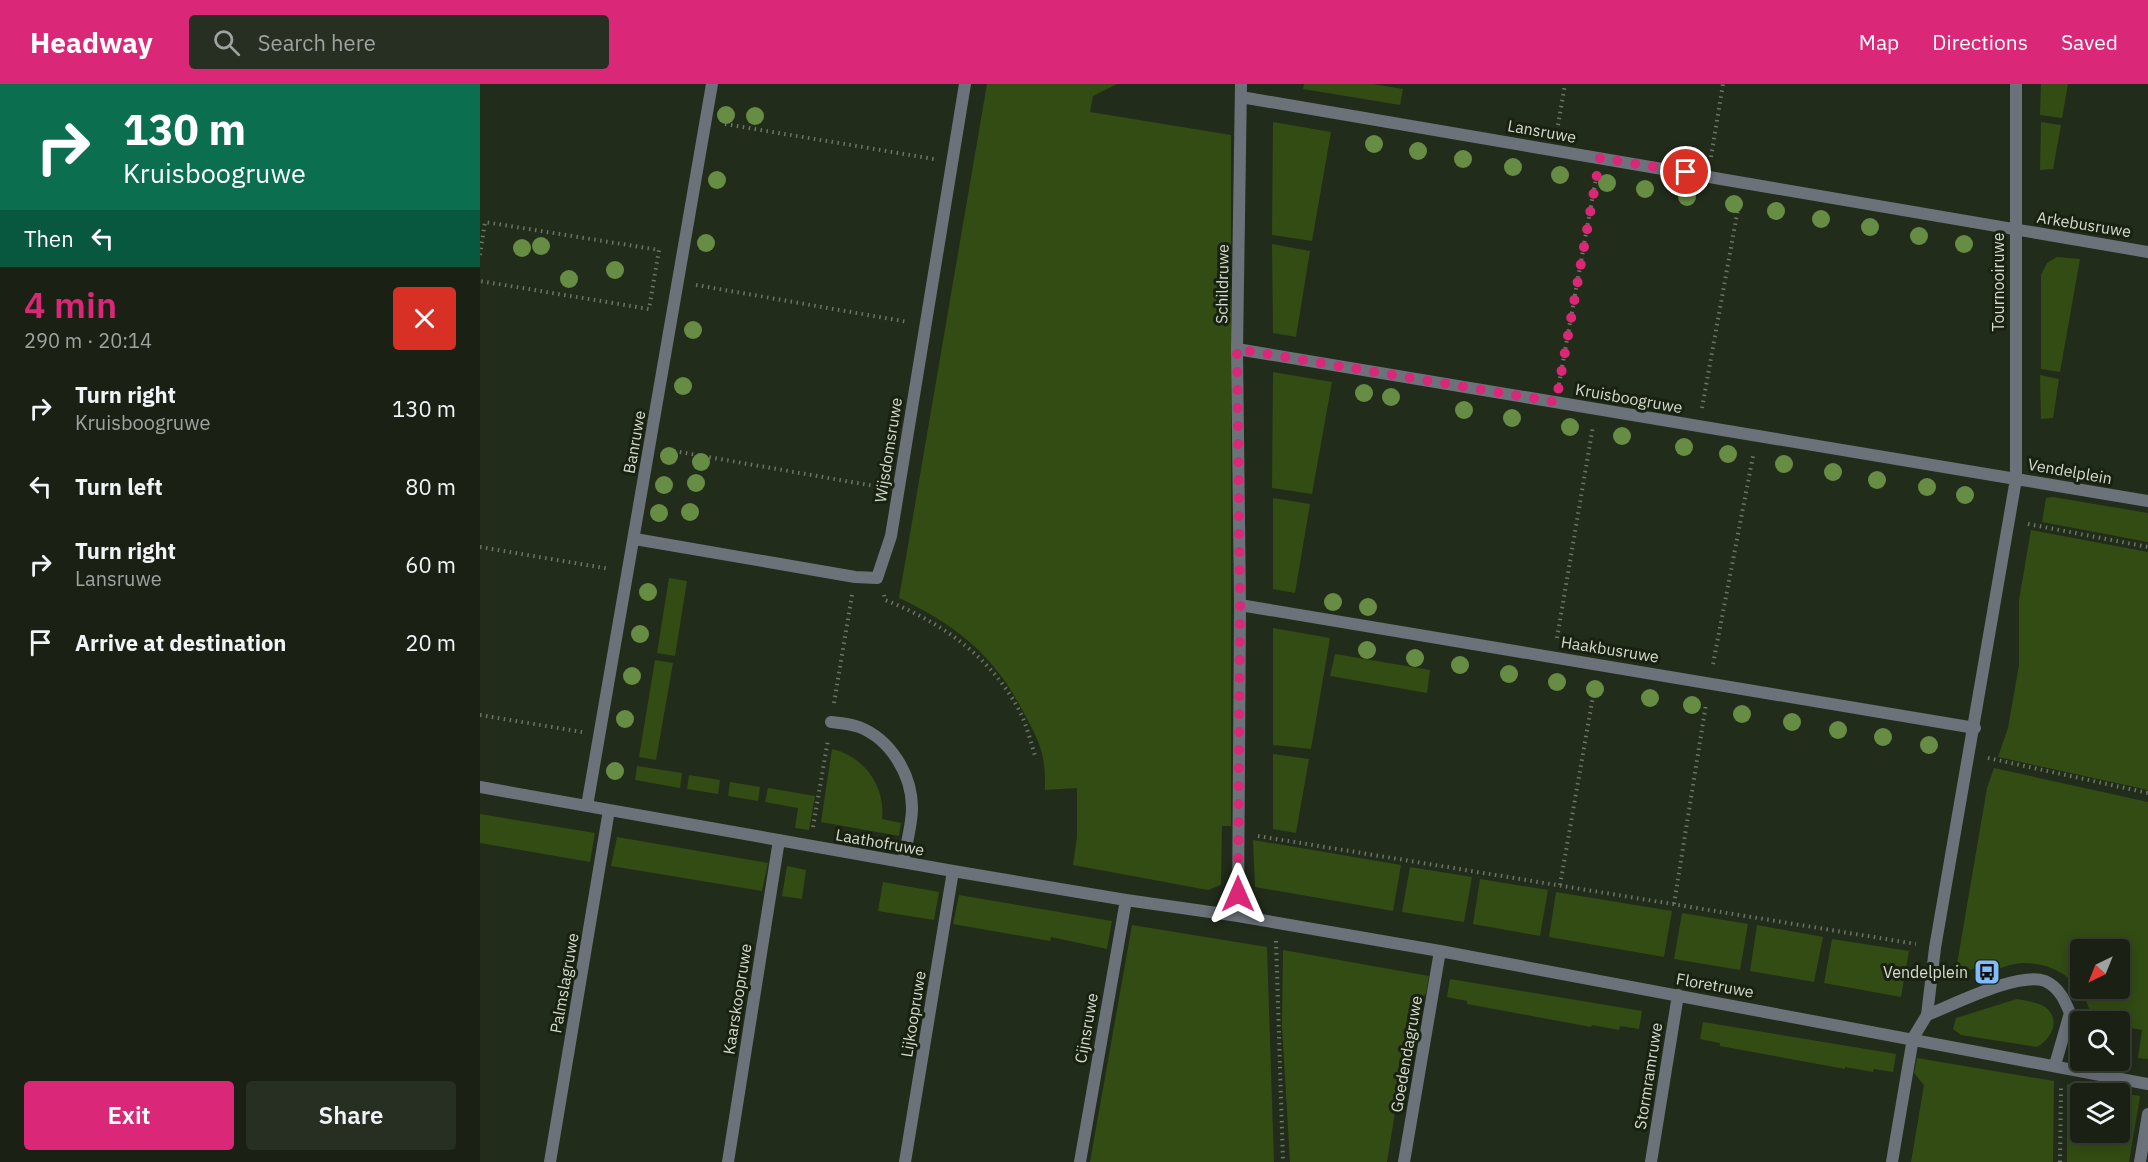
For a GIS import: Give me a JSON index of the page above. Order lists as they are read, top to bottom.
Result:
{
  "streets": {
    "street": [
      "Lansruwe",
      "Arkebusruwe",
      "Tournooiruwe",
      "Schildruwe",
      "Kruisboogruwe",
      "Banruwe",
      "Wijsdomsruwe",
      "Vendelplein",
      "Haakbusruwe",
      "Laathofruwe",
      "Palmslagruwe",
      "Floretruwe",
      "Kaarskoopruwe",
      "Lijkoopruwe",
      "Cijnsruwe",
      "Goedendagruwe",
      "Stormramruwe"
    ]
  },
  "crossings": [
    ["Lansruwe", "Arkebusruwe"],
    ["Lansruwe", "Tournooiruwe"],
    ["Lansruwe", "Schildruwe"],
    ["Arkebusruwe", "Tournooiruwe"],
    ["Tournooiruwe", "Kruisboogruwe"],
    ["Tournooiruwe", "Vendelplein"],
    ["Schildruwe", "Kruisboogruwe"],
    ["Schildruwe", "Haakbusruwe"],
    ["Schildruwe", "Laathofruwe"],
    ["Kruisboogruwe", "Vendelplein"],
    ["Banruwe", "Laathofruwe"],
    ["Vendelplein", "Haakbusruwe"],
    ["Vendelplein", "Floretruwe"],
    ["Laathofruwe", "Palmslagruwe"],
    ["Laathofruwe", "Floretruwe"],
    ["Laathofruwe", "Kaarskoopruwe"],
    ["Laathofruwe", "Lijkoopruwe"],
    ["Laathofruwe", "Cijnsruwe"],
    ["Floretruwe", "Goedendagruwe"],
    ["Floretruwe", "Stormramruwe"]
  ],
  "places": {
    "bus stop": ["Vendelplein"]
  },
  "north": "bottom left",
  "page": {
    "header": "Headway",
    "search": "Search here",
    "nav": ["Map", "Directions", "Saved"],
    "turn": ["130 m", "Kruisboogruwe"],
    "then": "Then",
    "heading": ["4 min", "290 m · 20:14"],
    "list": [
      {
        "name": "Turn right",
        "note": "Kruisboogruwe",
        "value": "130 m"
      },
      {
        "name": "Turn left",
        "value": "80 m"
      },
      {
        "name": "Turn right",
        "note": "Lansruwe",
        "value": "60 m"
      },
      {
        "name": "Arrive at destination",
        "value": "20 m"
      }
    ],
    "buttons": ["Exit", "Share"]
  }
}
